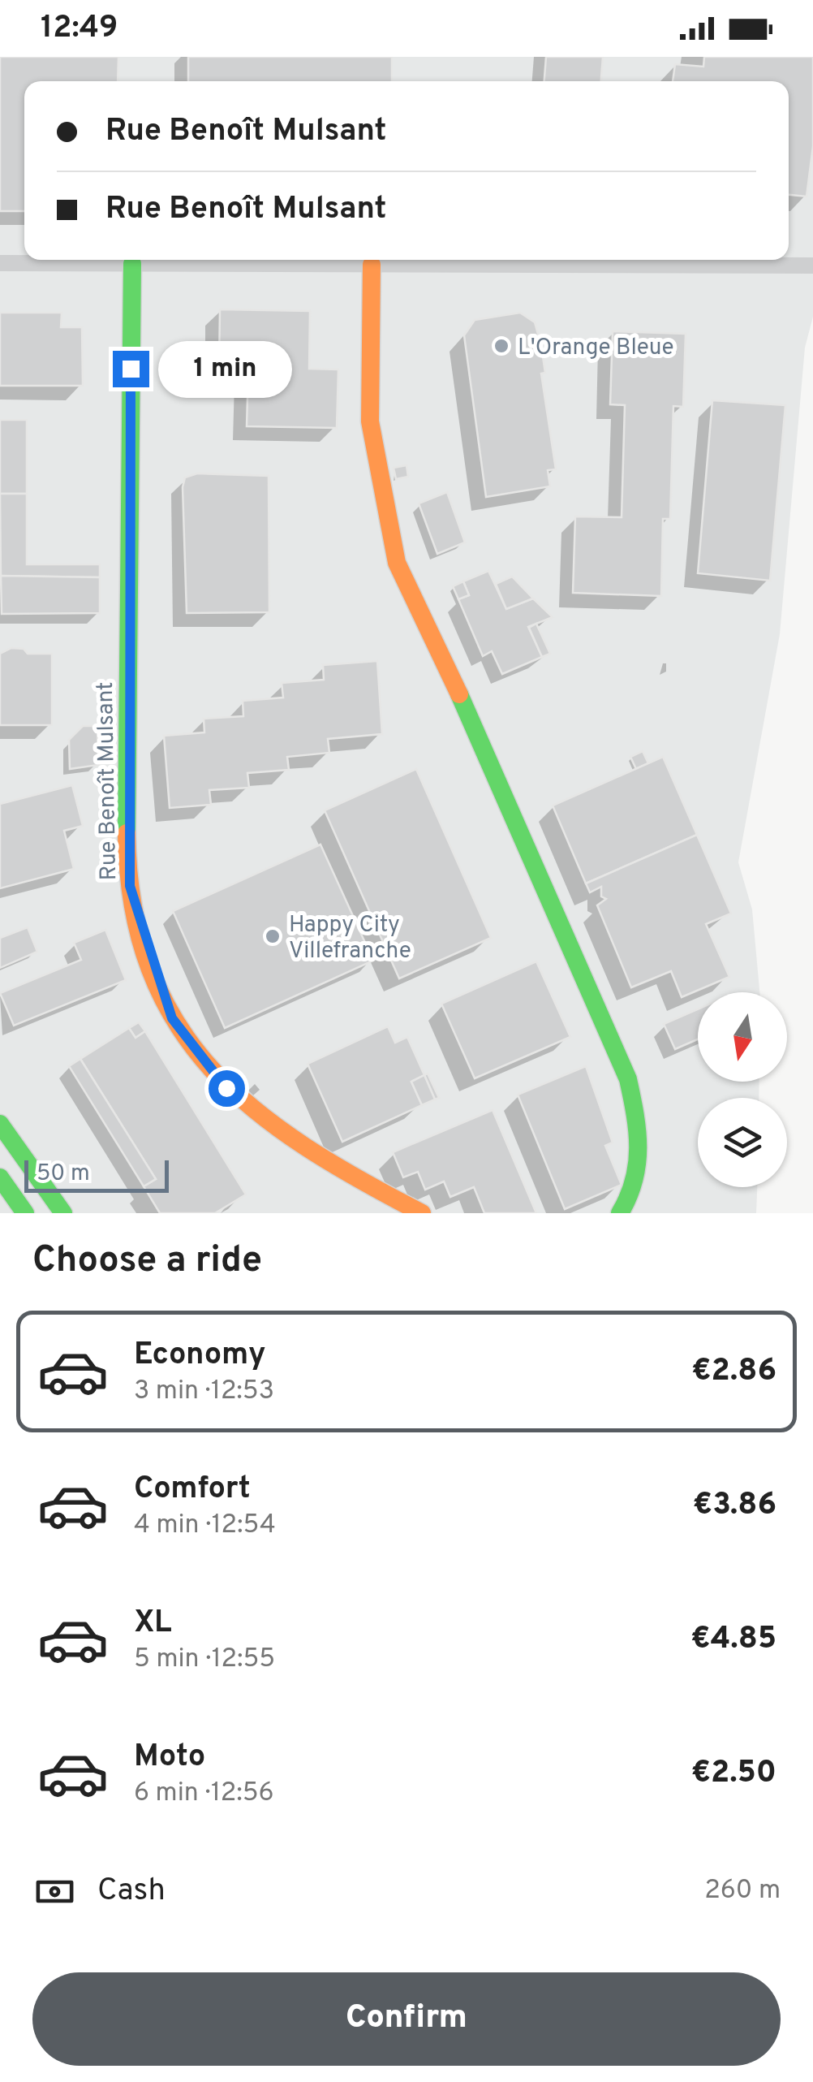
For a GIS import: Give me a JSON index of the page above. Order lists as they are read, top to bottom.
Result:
{
  "streets": {
    "street": ["Rue Benoît Mulsant"]
  },
  "places": ["L'Orange Bleue", "Happy City Villefranche"],
  "scale_bar": "50 m",
  "north": "bottom",
  "page": {
    "status": "12:49",
    "banner": ["Rue Benoît Mulsant", "Rue Benoît Mulsant"],
    "bubble": "1 min",
    "scale": "50 m",
    "heading": "Choose a ride",
    "list": [
      {
        "name": "Economy",
        "note": "3 min · 12:53",
        "value": "€2.86"
      },
      {
        "name": "Comfort",
        "note": "4 min · 12:54",
        "value": "€3.86"
      },
      {
        "name": "XL",
        "note": "5 min · 12:55",
        "value": "€4.85"
      },
      {
        "name": "Moto",
        "note": "6 min · 12:56",
        "value": "€2.50"
      }
    ],
    "pay": ["Cash", "260 m"],
    "buttons": "Confirm"
  }
}
